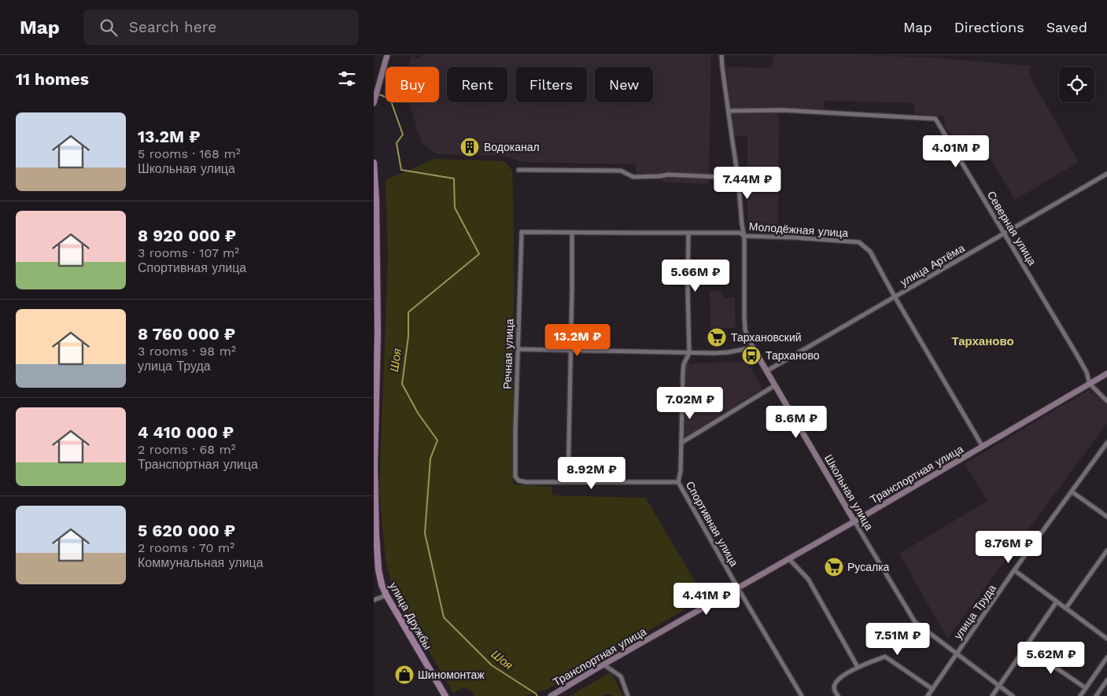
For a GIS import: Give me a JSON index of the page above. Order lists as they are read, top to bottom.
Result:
{
  "streets": {
    "main road": ["улица Дружбы"],
    "street": [
      "Северная улица",
      "Молодёжная улица",
      "улица Артёма",
      "Речная улица",
      "Транспортная улица",
      "Школьная улица",
      "Спортивная улица",
      "улица Труда"
    ]
  },
  "crossings": [
    ["Северная улица", "улица Артёма"],
    ["Северная улица", "Транспортная улица"],
    ["Молодёжная улица", "улица Артёма"],
    ["Молодёжная улица", "Речная улица"],
    ["Молодёжная улица", "Транспортная улица"],
    ["улица Артёма", "Школьная улица"],
    ["Речная улица", "Спортивная улица"],
    ["Транспортная улица", "Школьная улица"],
    ["Транспортная улица", "Спортивная улица"],
    ["Школьная улица", "улица Труда"]
  ],
  "districts": ["Тарханово"],
  "water": ["Шоя"],
  "places": {
    "building": ["Водоканал"],
    "supermarket": ["Тархановский", "Русалка"],
    "bus stop": ["Тарханово"],
    "shop": ["Шиномонтаж"]
  },
  "page": {
    "header": "Map",
    "search": "Search here",
    "nav": ["Map", "Directions", "Saved"],
    "heading": "11 homes",
    "chip": [
      "Buy",
      "Rent",
      "Filters",
      "New"
    ],
    "list": [
      {
        "name": "13.2M ₽",
        "note": "5 rooms · 168 m² · Школьная улица"
      },
      {
        "name": "8 920 000 ₽",
        "note": "3 rooms · 107 m² · Спортивная улица"
      },
      {
        "name": "8 760 000 ₽",
        "note": "3 rooms · 98 m² · улица Труда"
      },
      {
        "name": "4 410 000 ₽",
        "note": "2 rooms · 68 m² · Транспортная улица"
      },
      {
        "name": "5 620 000 ₽",
        "note": "2 rooms · 70 m² · Коммунальная улица"
      }
    ],
    "price": [
      "4.01M ₽",
      "7.44M ₽",
      "5.66M ₽",
      "13.2M ₽",
      "7.02M ₽",
      "8.6M ₽",
      "8.92M ₽",
      "8.76M ₽",
      "4.41M ₽",
      "7.51M ₽",
      "5.62M ₽"
    ]
  }
}
